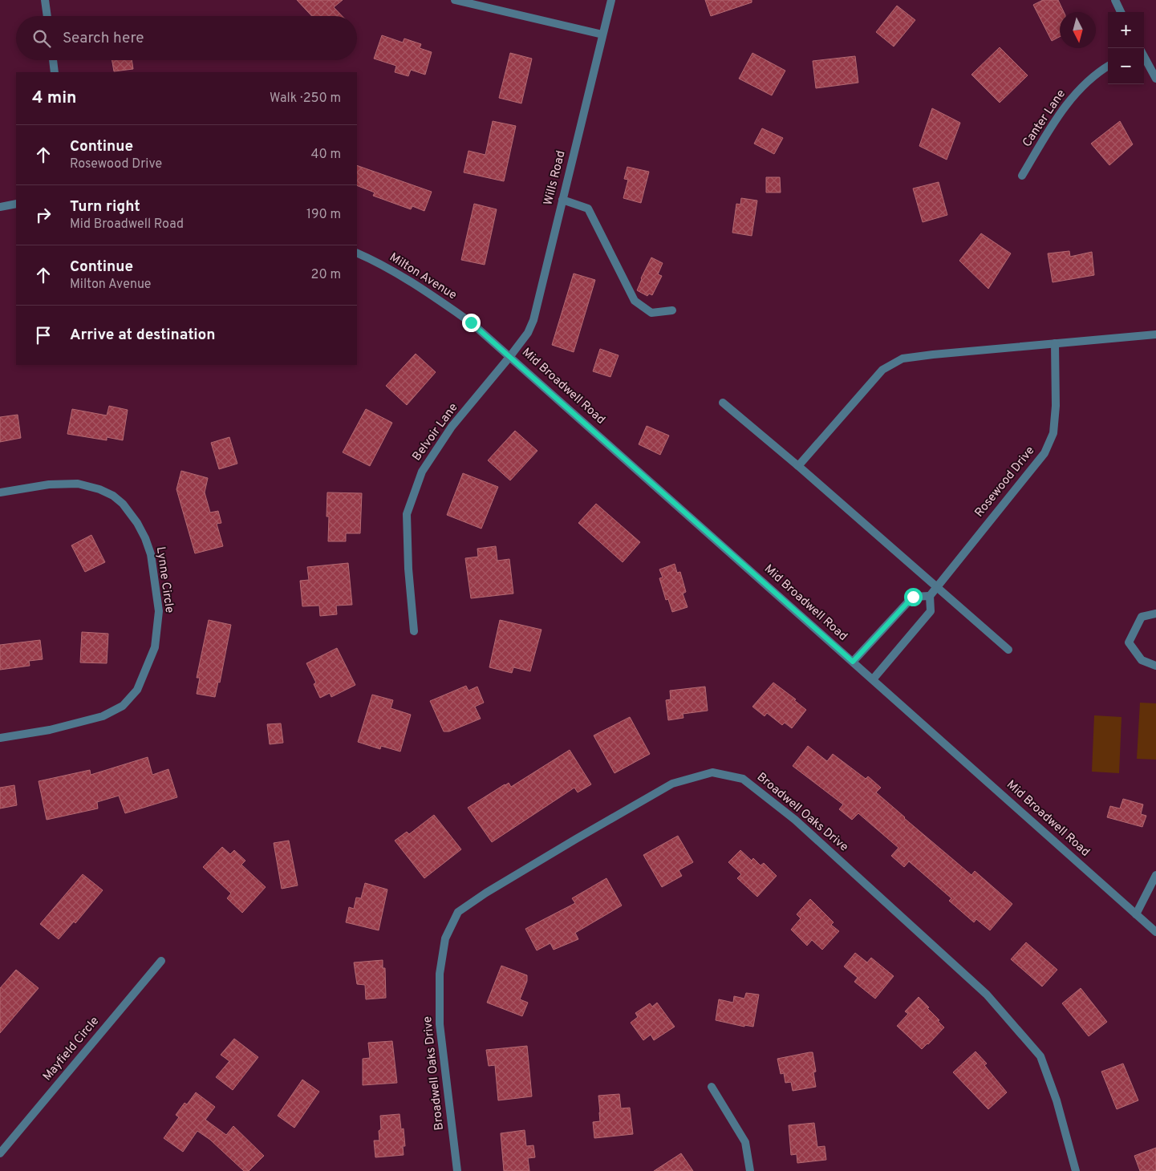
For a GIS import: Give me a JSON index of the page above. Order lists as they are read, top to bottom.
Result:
{
  "streets": {
    "street": [
      "Canter Lane",
      "Wills Road",
      "Milton Avenue",
      "Mid Broadwell Road",
      "Belvoir Lane",
      "Rosewood Drive",
      "Lynne Circle",
      "Broadwell Oaks Drive",
      "Mayfield Circle"
    ]
  },
  "crossings": [
    ["Wills Road", "Milton Avenue"],
    ["Wills Road", "Mid Broadwell Road"],
    ["Wills Road", "Belvoir Lane"],
    ["Milton Avenue", "Mid Broadwell Road"],
    ["Milton Avenue", "Belvoir Lane"],
    ["Mid Broadwell Road", "Belvoir Lane"]
  ],
  "north": "bottom",
  "page": {
    "map_buttons": ["+", "−"],
    "search": "Search here",
    "heading": ["4 min", "Walk · 250 m"],
    "list": [
      ["Continue", "Rosewood Drive", "40 m"],
      ["Turn right", "Mid Broadwell Road", "190 m"],
      ["Continue", "Milton Avenue", "20 m"],
      "Arrive at destination"
    ]
  }
}
